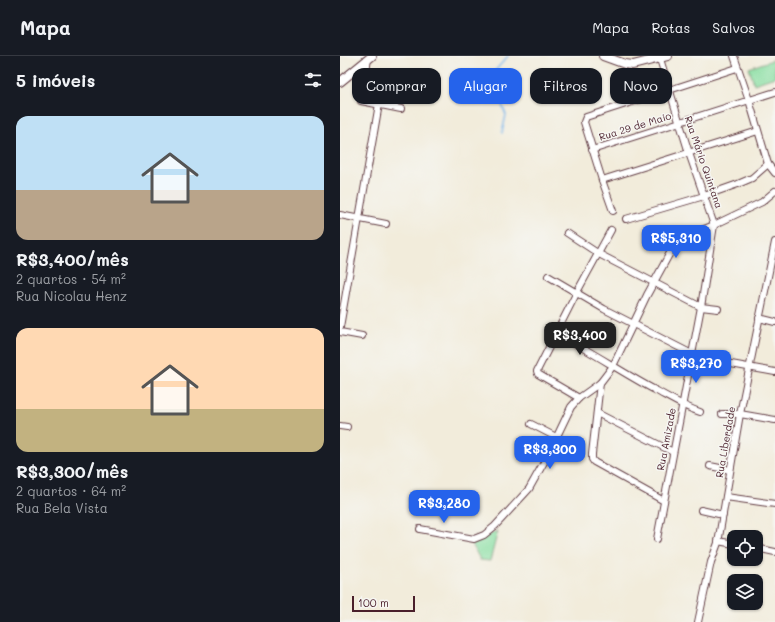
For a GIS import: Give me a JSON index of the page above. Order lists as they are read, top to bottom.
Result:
{
  "streets": {
    "street": [
      "Rua 29 de Maio",
      "Rua Mário Quintana",
      "Rua Amizade",
      "Rua Liberdade"
    ]
  },
  "crossings": [
    ["Rua 29 de Maio", "Rua Mário Quintana"],
    ["Rua Mário Quintana", "Rua Amizade"]
  ],
  "scale_bar": "100 m",
  "page": {
    "header": "Mapa",
    "nav": ["Mapa", "Rotas", "Salvos"],
    "heading": "5 imóveis",
    "chip": [
      "Comprar",
      "Alugar",
      "Filtros",
      "Novo"
    ],
    "list": [
      {
        "name": "R$3,400/mês",
        "note": "2 quartos · 54 m² · Rua Nicolau Henz"
      },
      {
        "name": "R$3,300/mês",
        "note": "2 quartos · 64 m² · Rua Bela Vista"
      }
    ],
    "price": [
      "R$5,310",
      "R$3,400",
      "R$3,270",
      "R$3,300",
      "R$3,280"
    ],
    "scale": "100 m"
  }
}
